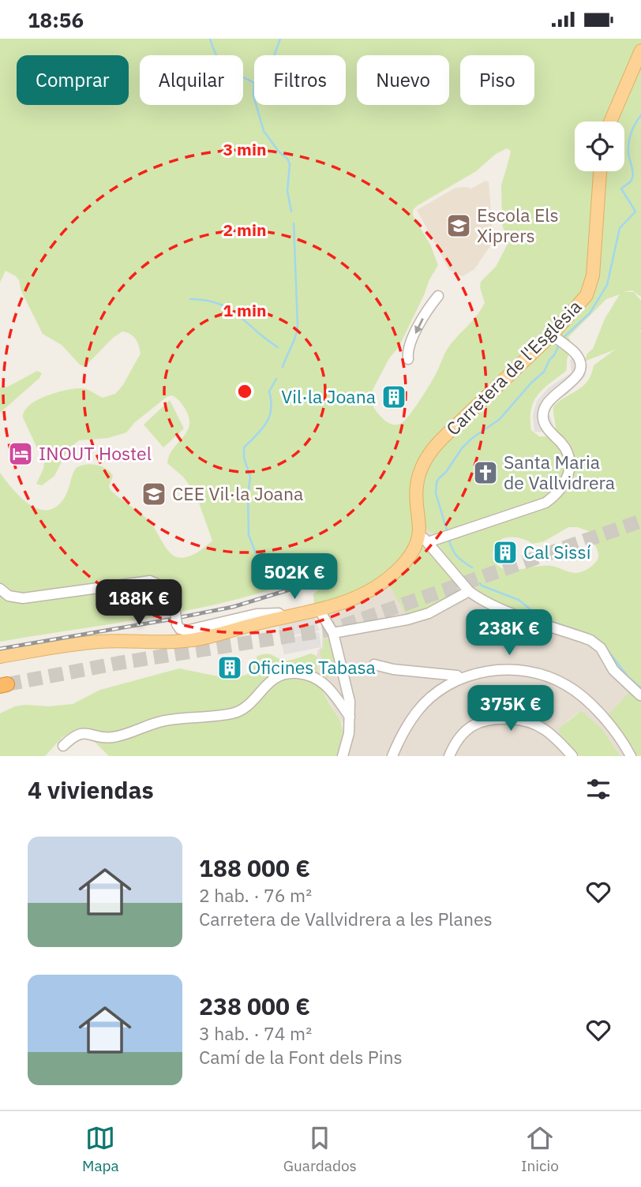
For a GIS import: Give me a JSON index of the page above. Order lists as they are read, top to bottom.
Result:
{
  "streets": {
    "main road": ["Carretera de l'Església"]
  },
  "places": {
    "school or university": ["Escola Els Xiprers", "CEE Vil·la Joana"],
    "building": ["Vil·la Joana", "Cal Sissí", "Oficines Tabasa"],
    "hotel": ["INOUT Hostel"],
    "church": ["Santa Maria de Vallvidrera"]
  },
  "page": {
    "status": "18:56",
    "chip": [
      "Comprar",
      "Alquilar",
      "Filtros",
      "Nuevo",
      "Piso"
    ],
    "price": [
      "502K €",
      "188K €",
      "238K €",
      "375K €"
    ],
    "heading": "4 viviendas",
    "list": [
      {
        "name": "188 000 €",
        "note": "2 hab. · 76 m² · Carretera de Vallvidrera a les Planes"
      },
      {
        "name": "238 000 €",
        "note": "3 hab. · 74 m² · Camí de la Font dels Pins"
      }
    ],
    "tabs": ["Mapa", "Guardados", "Inicio"]
  },
  "rings": ["3 min", "2 min", "1 min"]
}
